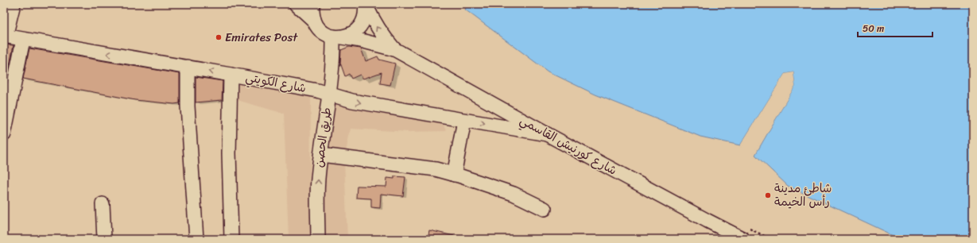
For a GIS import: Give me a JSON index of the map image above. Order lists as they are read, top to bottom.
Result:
{
  "streets": {
    "street": ["شارع الكويتي", "طريق الحصن", "شارع كورنيش القاسمي"]
  },
  "crossings": [
    ["شارع الكويتي", "طريق الحصن"],
    ["شارع الكويتي", "شارع كورنيش القاسمي"],
    ["طريق الحصن", "شارع كورنيش القاسمي"]
  ],
  "places": ["Emirates Post", "شاطئ مدينة رأس الخيمة"],
  "scale_bar": "50 m"
}
